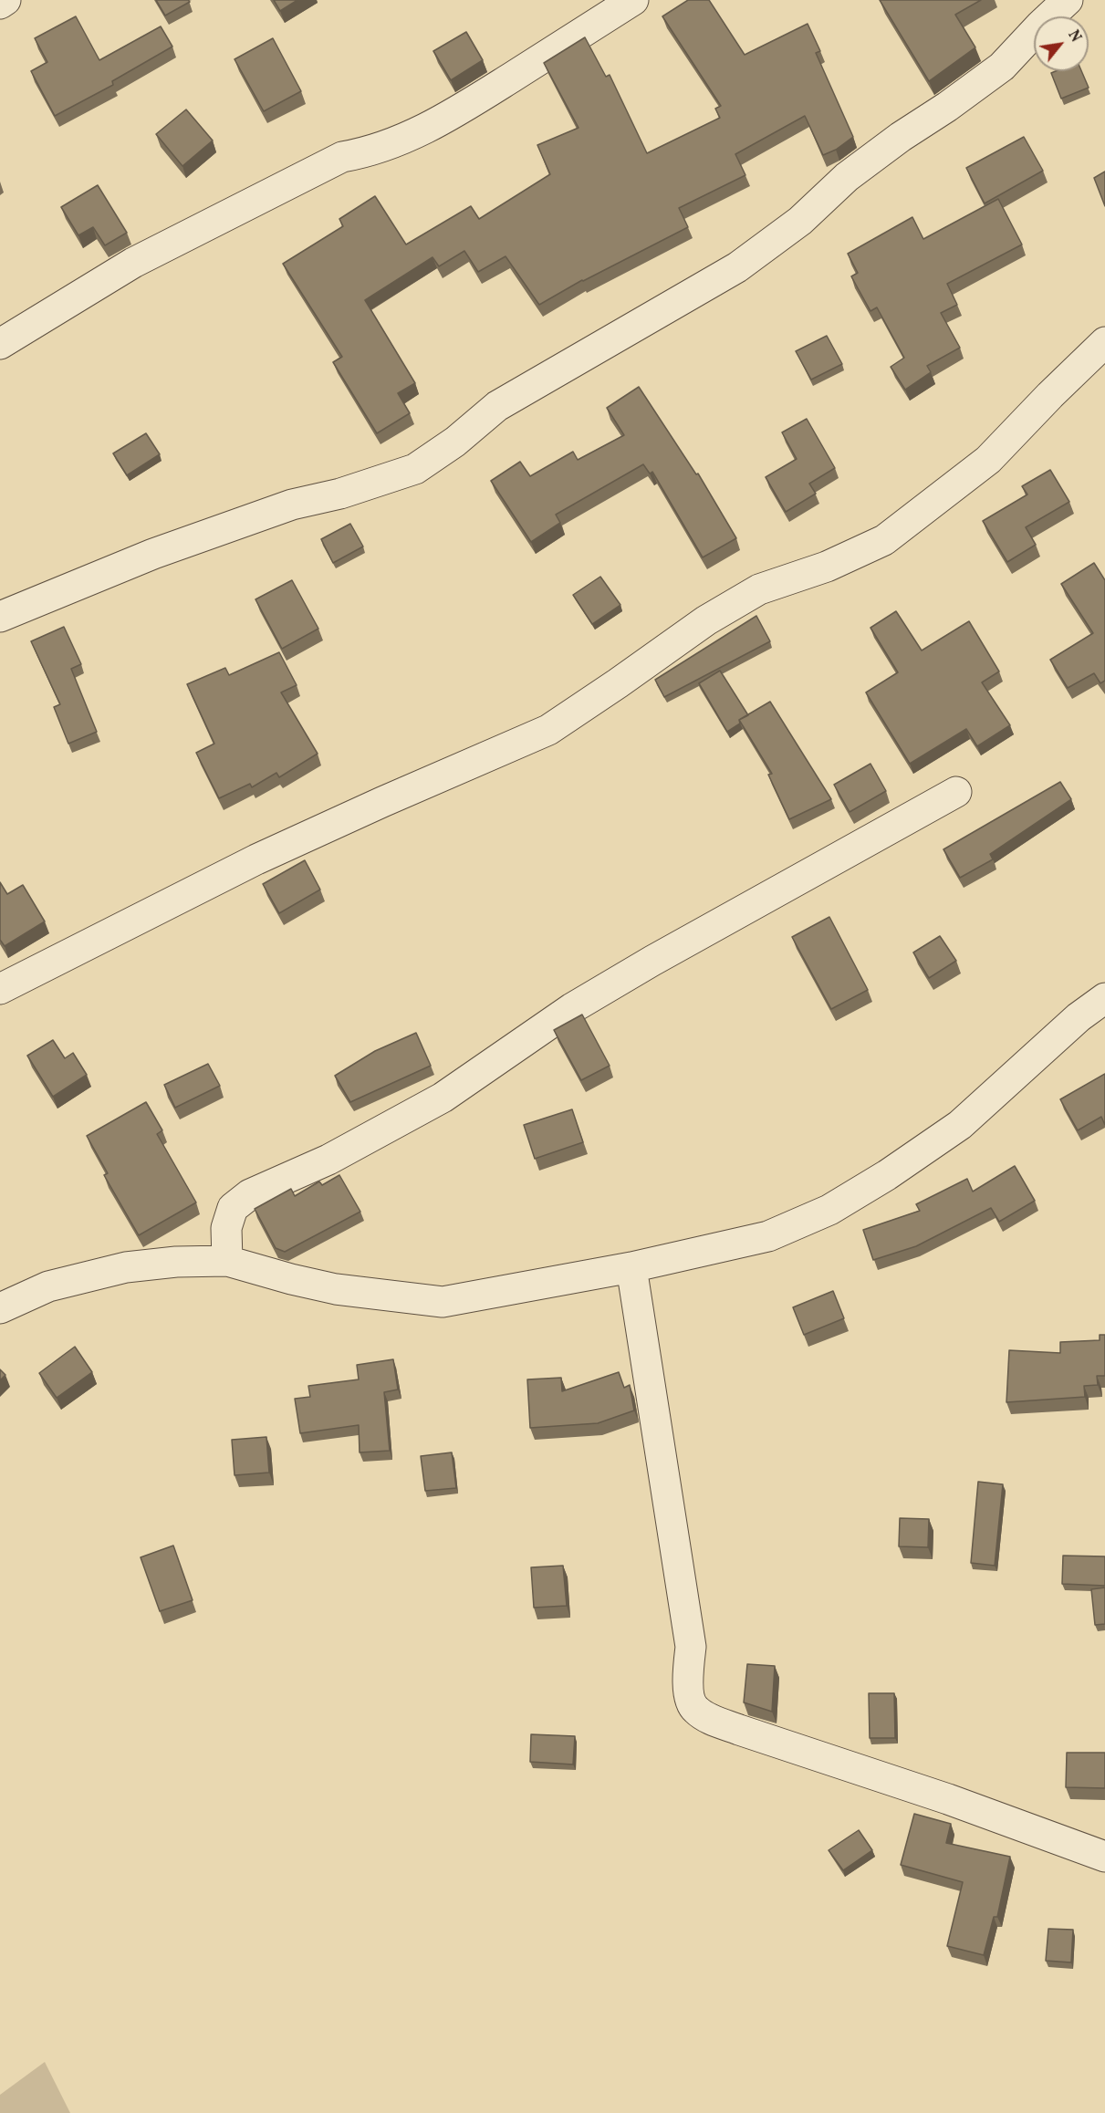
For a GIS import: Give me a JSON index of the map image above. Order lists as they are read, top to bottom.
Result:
{
  "north": "top right"
}
